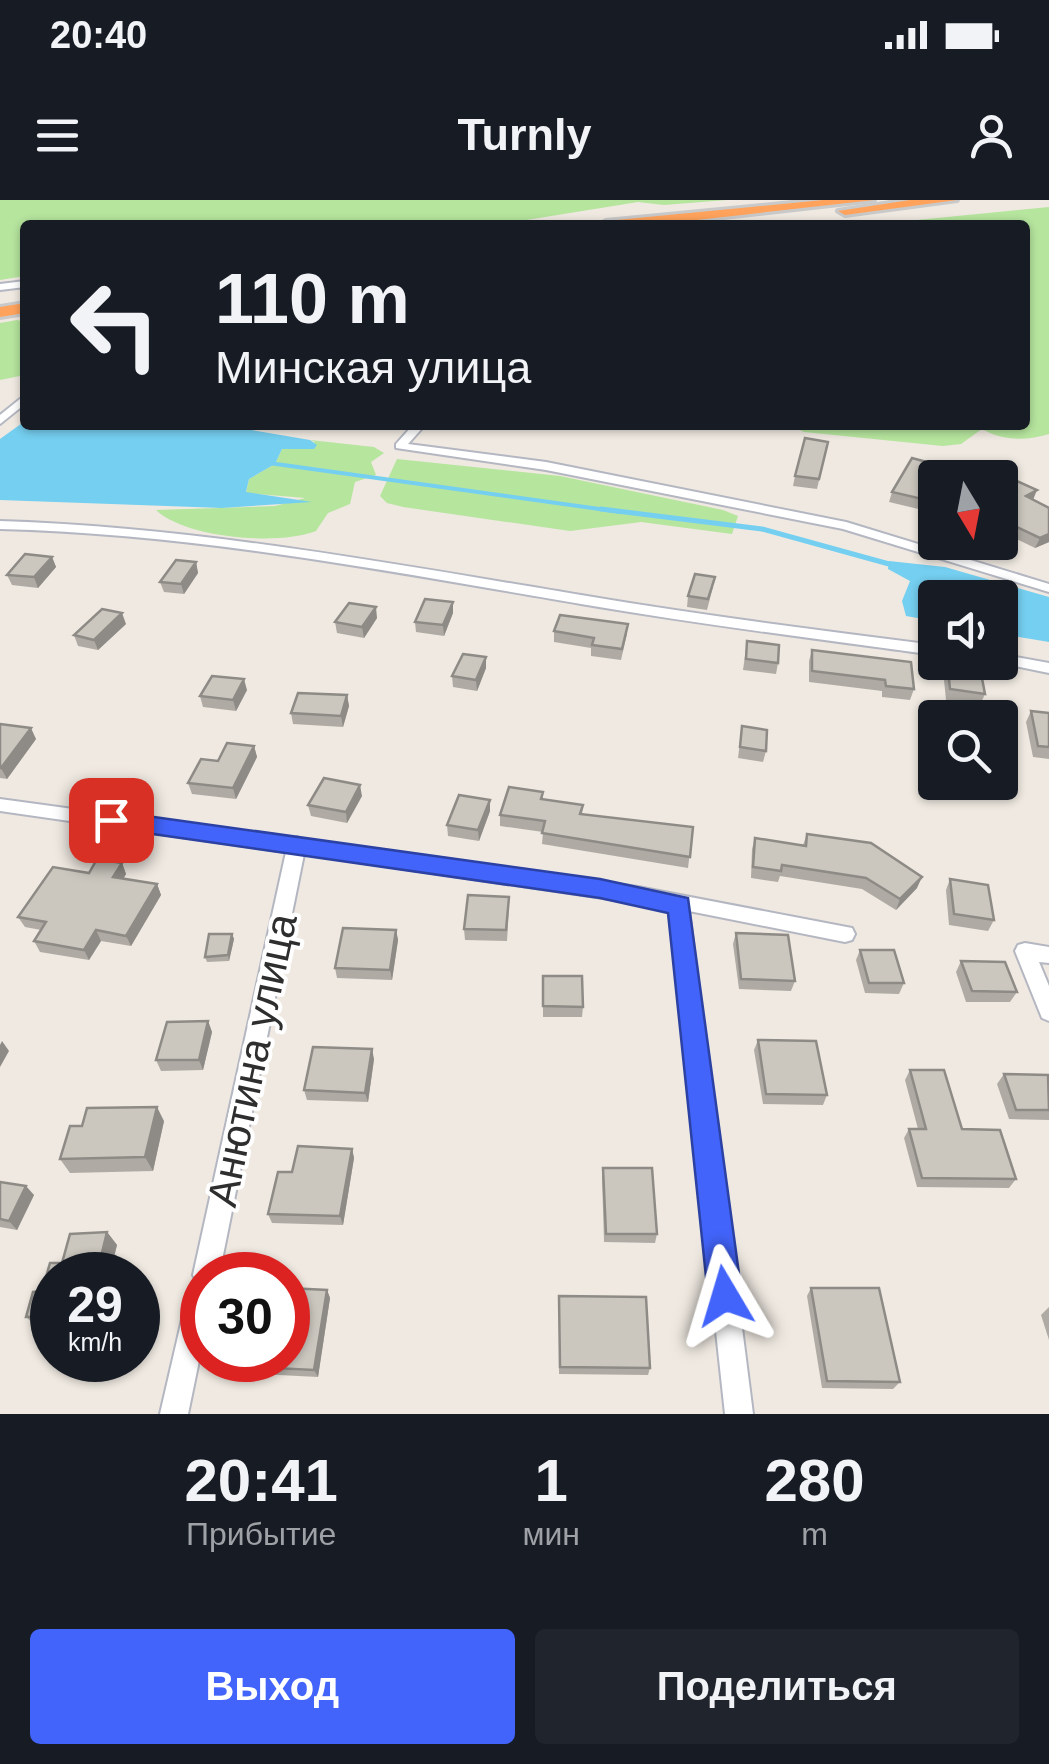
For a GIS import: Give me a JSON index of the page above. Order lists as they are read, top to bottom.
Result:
{
  "streets": {
    "street": ["Анютина улица"]
  },
  "north": "bottom",
  "page": {
    "status": "20:40",
    "header": "Turnly",
    "turn": ["110 m", "Минская улица"],
    "speed": "29 km/h",
    "limit": "30",
    "eta": [
      "20:41",
      "Прибытие",
      "1",
      "мин",
      "280",
      "m"
    ],
    "buttons": ["Выход", "Поделиться"]
  }
}
